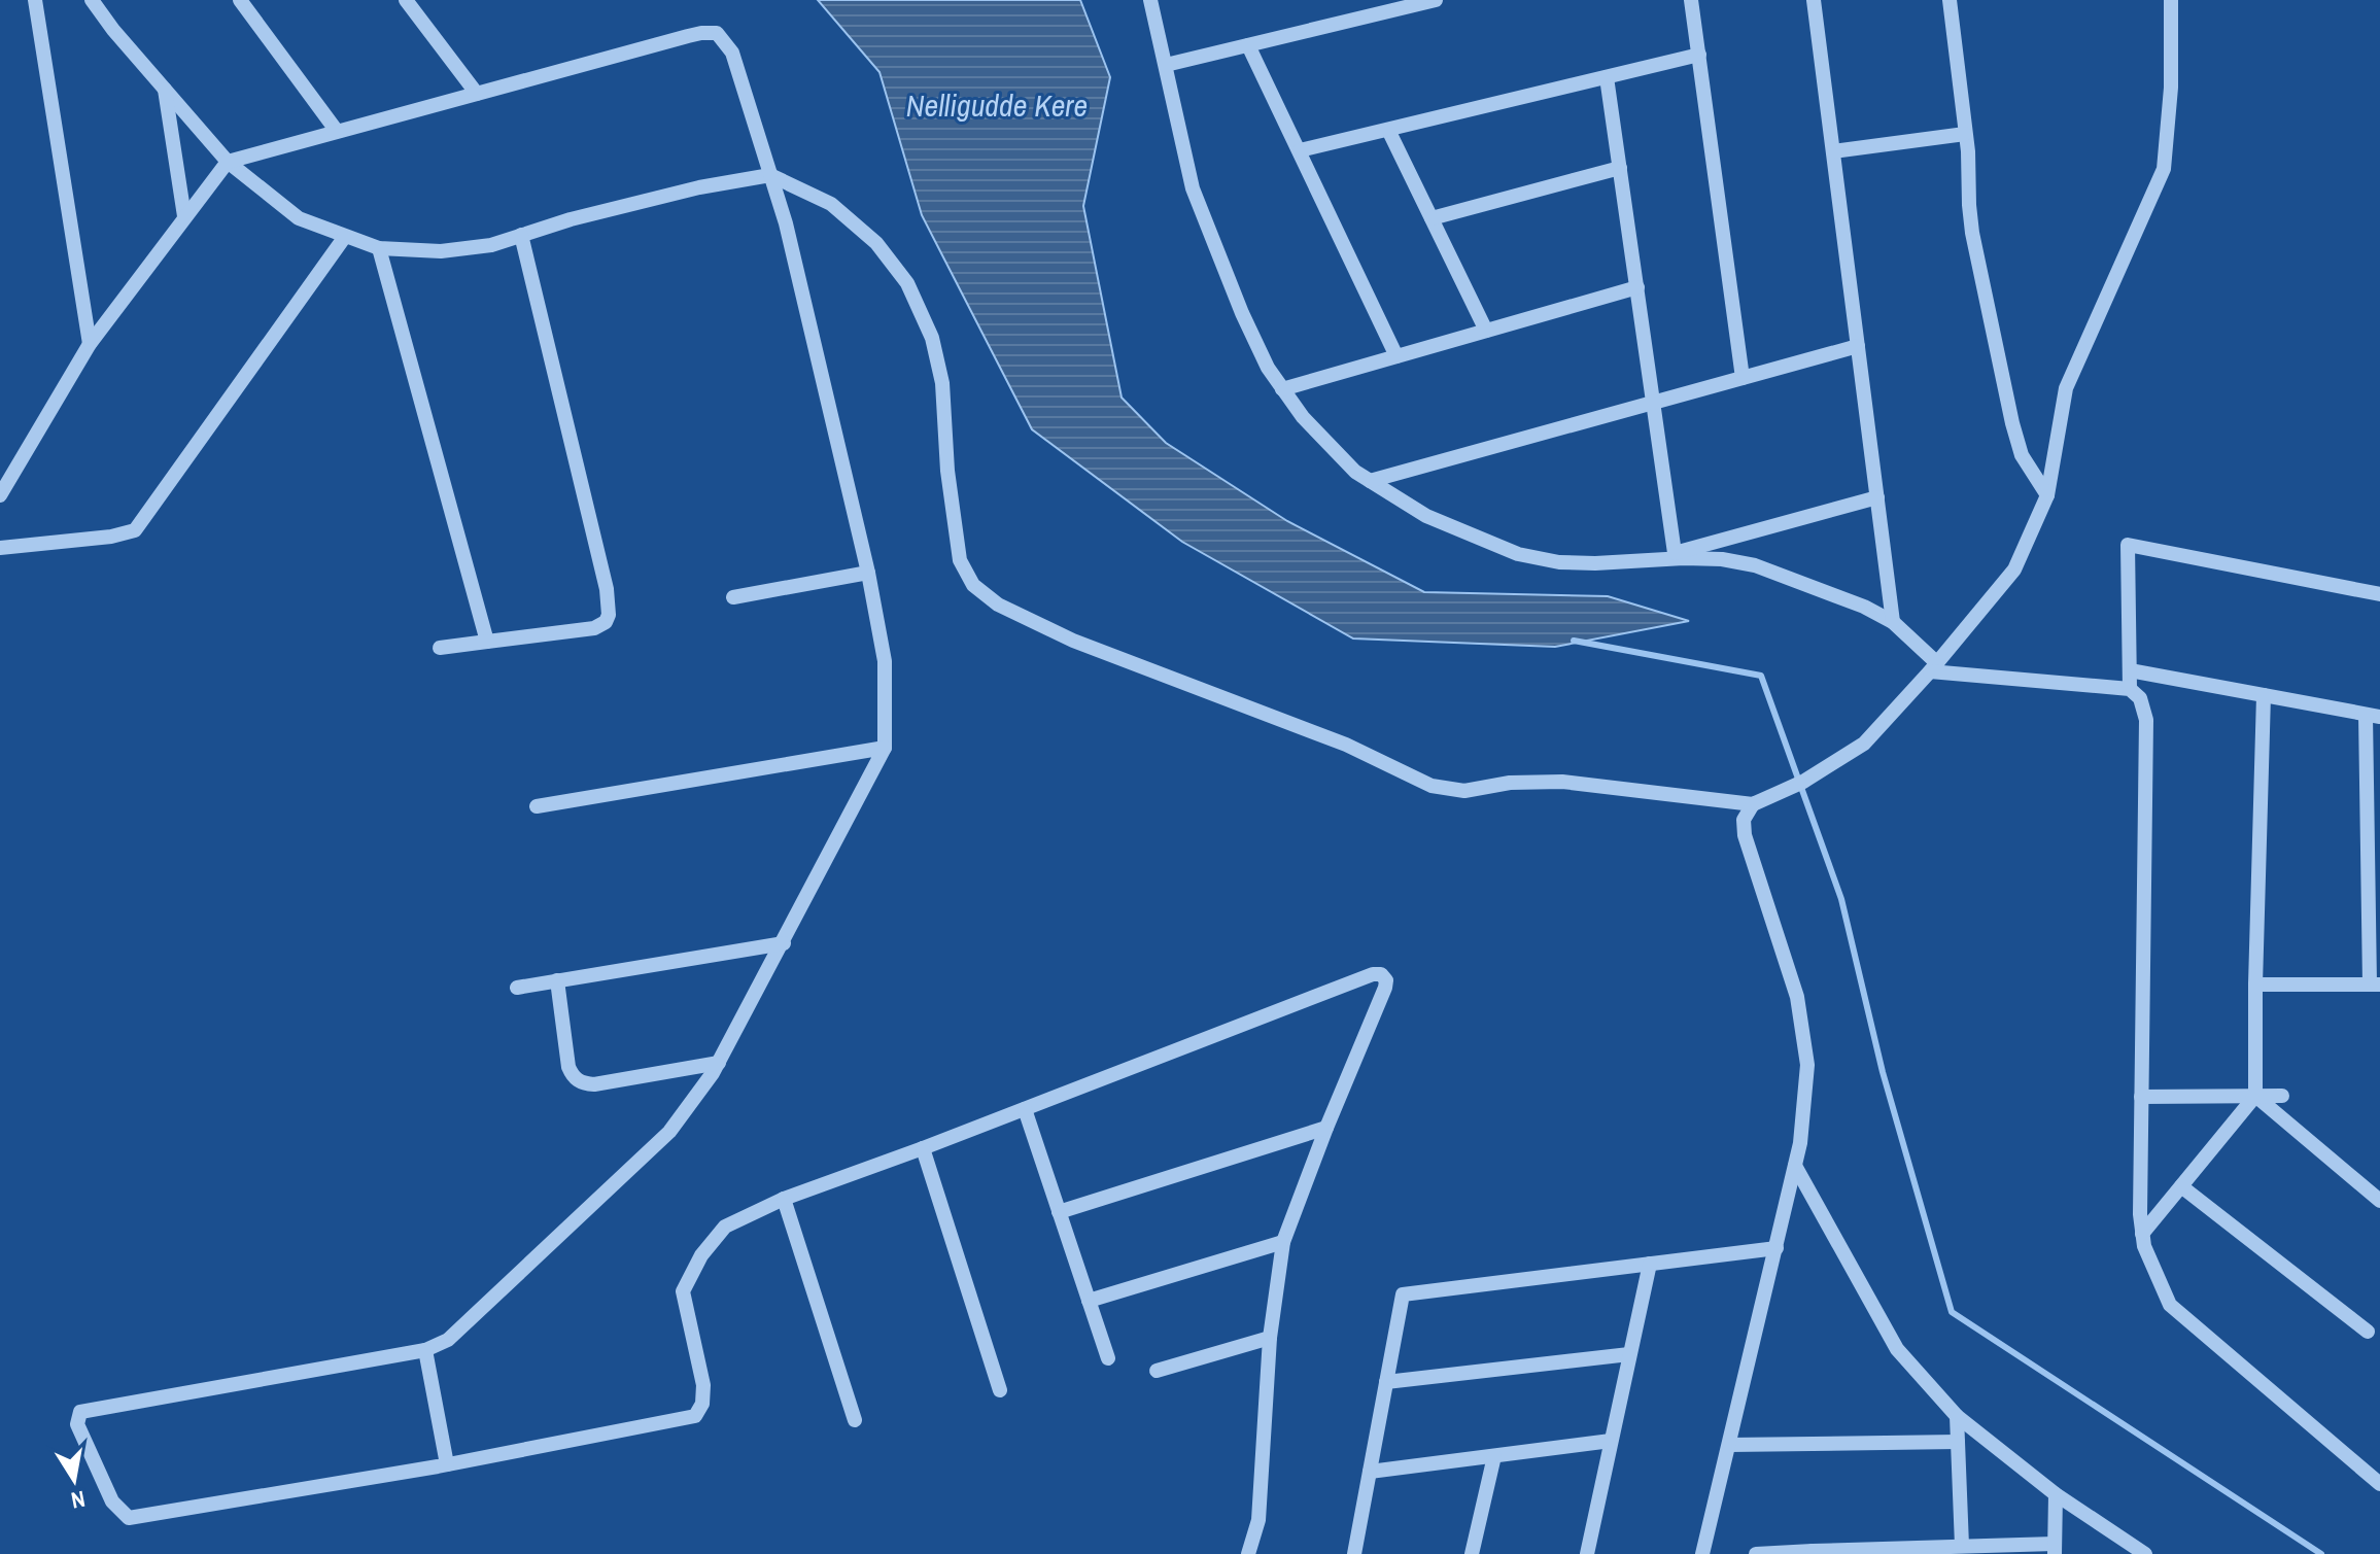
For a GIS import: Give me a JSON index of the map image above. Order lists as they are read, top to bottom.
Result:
{
  "water": ["Nelligudde Kere"],
  "north": "bottom"
}
